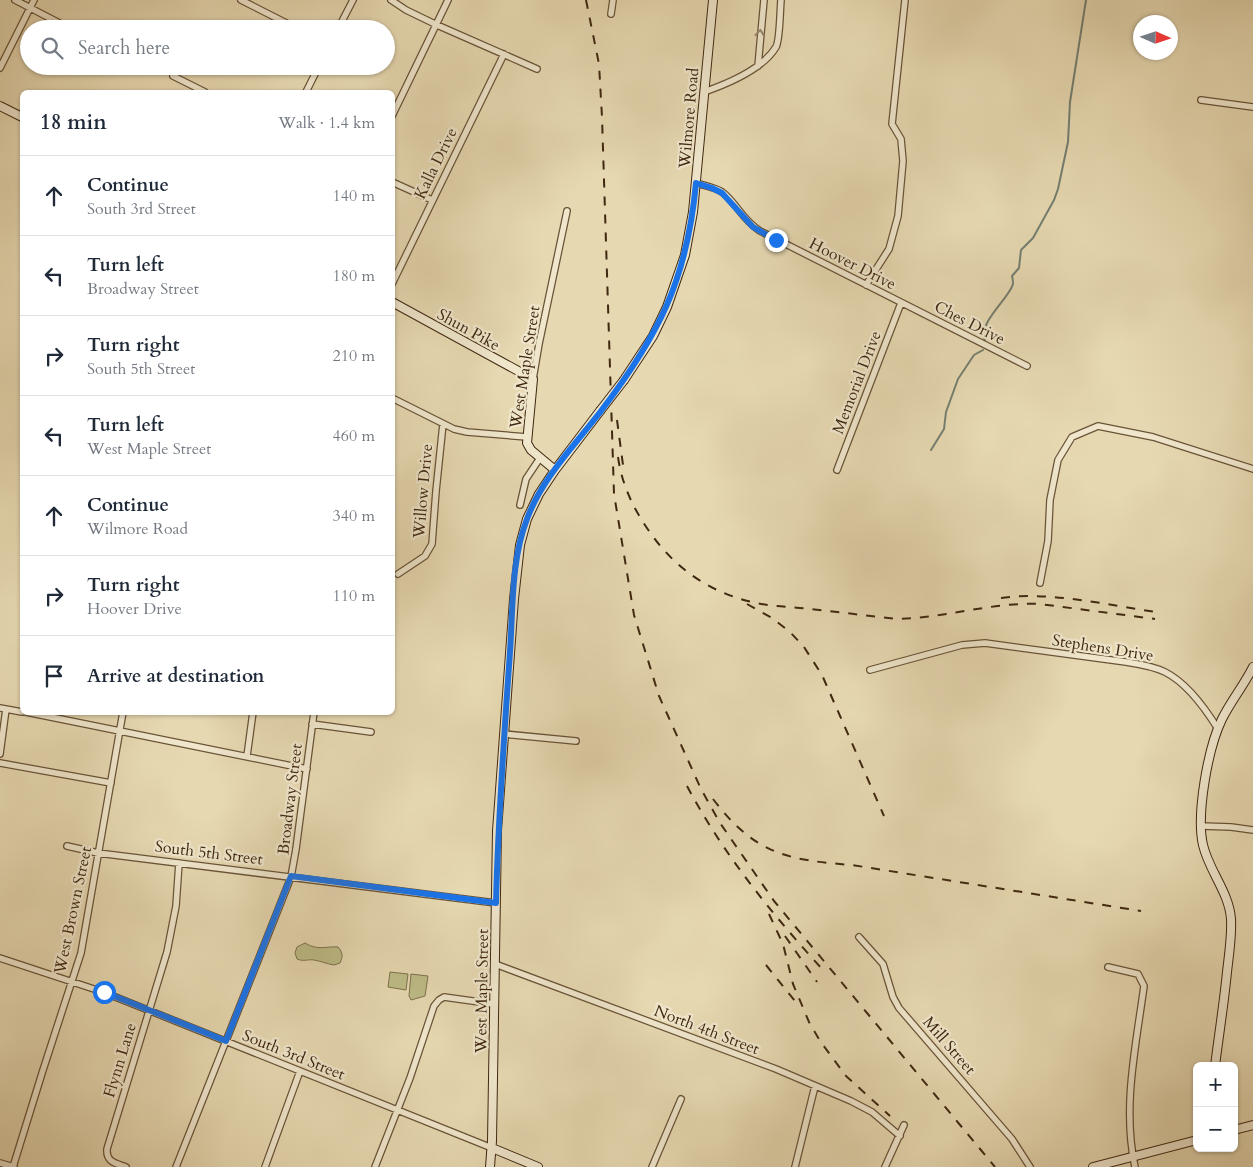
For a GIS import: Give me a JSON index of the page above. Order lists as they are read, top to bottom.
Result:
{
  "streets": {
    "main road": ["Wilmore Road", "Shun Pike", "West Maple Street"],
    "street": [
      "Kalla Drive",
      "Hoover Drive",
      "Ches Drive",
      "Memorial Drive",
      "Willow Drive",
      "Stephens Drive",
      "Broadway Street",
      "South 5th Street",
      "West Brown Street",
      "North 4th Street",
      "Mill Street",
      "South 3rd Street",
      "Flynn Lane"
    ]
  },
  "crossings": [
    ["Wilmore Road", "Hoover Drive"],
    ["Wilmore Road", "West Maple Street"],
    ["Hoover Drive", "Ches Drive"],
    ["Hoover Drive", "Memorial Drive"],
    ["Ches Drive", "Memorial Drive"],
    ["Shun Pike", "West Maple Street"],
    ["West Maple Street", "South 5th Street"],
    ["West Maple Street", "North 4th Street"],
    ["West Maple Street", "South 3rd Street"],
    ["Broadway Street", "South 5th Street"],
    ["Broadway Street", "South 3rd Street"],
    ["South 5th Street", "West Brown Street"],
    ["South 5th Street", "Flynn Lane"],
    ["West Brown Street", "South 3rd Street"],
    ["South 3rd Street", "Flynn Lane"]
  ],
  "north": "right",
  "page": {
    "search": "Search here",
    "heading": ["18 min", "Walk · 1.4 km"],
    "list": [
      ["Continue", "South 3rd Street", "140 m"],
      ["Turn left", "Broadway Street", "180 m"],
      ["Turn right", "South 5th Street", "210 m"],
      ["Turn left", "West Maple Street", "460 m"],
      ["Continue", "Wilmore Road", "340 m"],
      ["Turn right", "Hoover Drive", "110 m"],
      "Arrive at destination"
    ],
    "map_buttons": ["+", "−"]
  }
}
